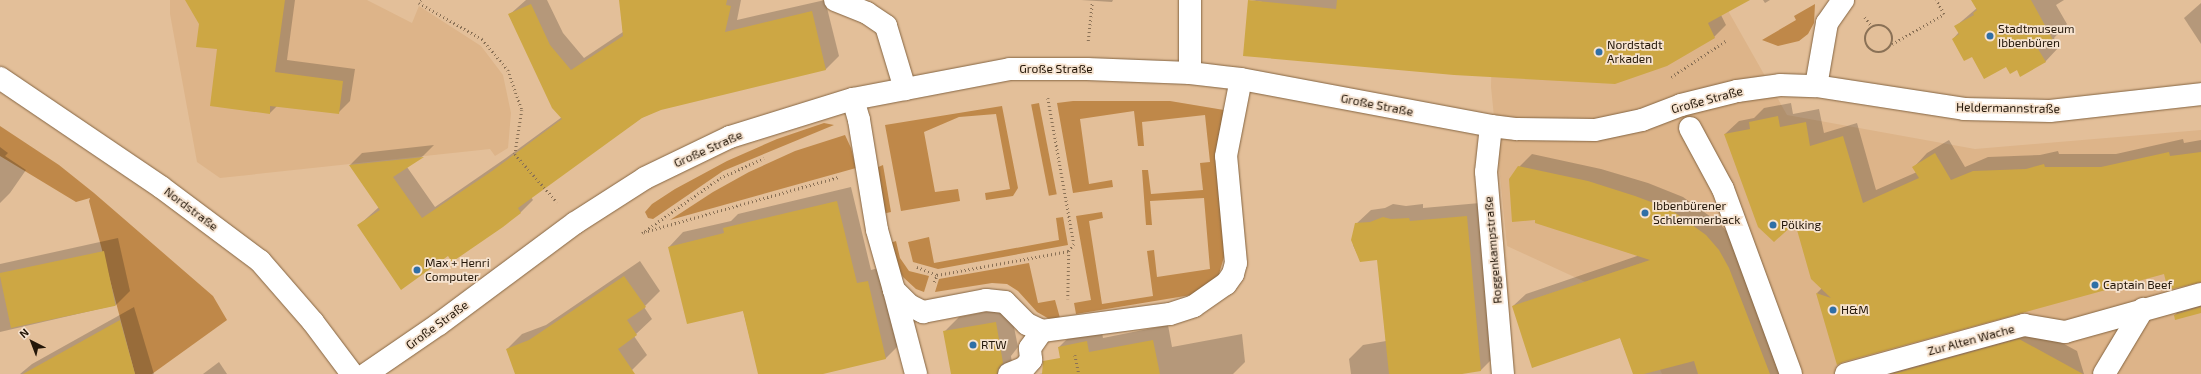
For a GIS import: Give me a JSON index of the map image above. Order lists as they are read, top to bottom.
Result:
{
  "streets": {
    "street": [
      "Große Straße",
      "Heldermannstraße",
      "Nordstraße",
      "Roggenkampstraße",
      "Zur Alten Wache"
    ]
  },
  "crossings": [
    ["Große Straße", "Heldermannstraße"],
    ["Große Straße", "Roggenkampstraße"]
  ],
  "places": [
    "Stadtmuseum Ibbenbüren",
    "Nordstadt Arkaden",
    "Ibbenbürener Schlemmerback",
    "Pölking",
    "Max + Henri Computer",
    "Captain Beef",
    "H&M",
    "RTW"
  ],
  "north": "top left"
}
